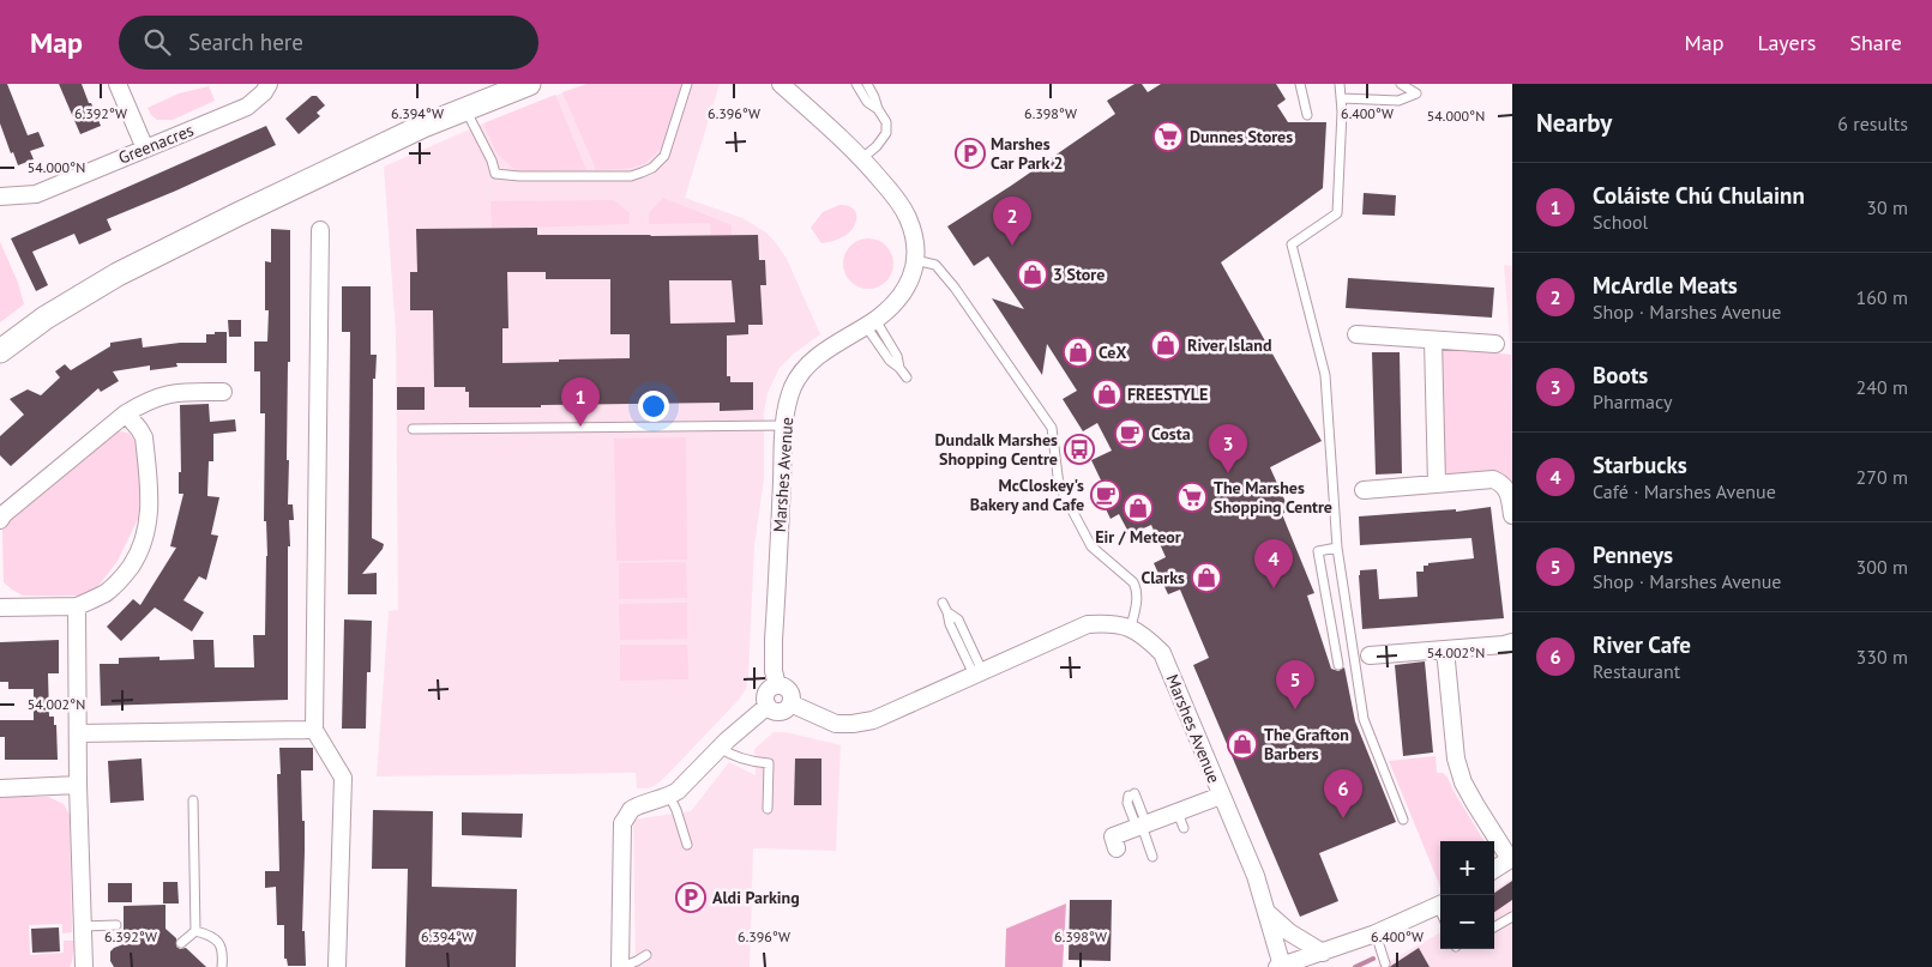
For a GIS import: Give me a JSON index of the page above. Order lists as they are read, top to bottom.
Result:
{
  "streets": {
    "street": ["Greenacres", "Marshes Avenue"]
  },
  "places": {
    "supermarket": ["Dunnes Stores", "The Marshes Shopping Centre"],
    "parking": ["Marshes Car Park 2", "Aldi Parking"],
    "shop": [
      "3 Store",
      "River Island",
      "CeX",
      "FREESTYLE",
      "Eir / Meteor",
      "Clarks",
      "The Grafton Barbers"
    ],
    "cafe": ["Costa", "McCloskey's Bakery and Cafe"],
    "bus stop": ["Dundalk Marshes Shopping Centre"]
  },
  "page": {
    "header": "Map",
    "search": "Search here",
    "nav": ["Map", "Layers", "Share"],
    "heading": ["Nearby", "6 results"],
    "list": [
      {
        "mark": "1",
        "name": "Coláiste Chú Chulainn",
        "note": "School",
        "value": "30 m"
      },
      {
        "mark": "2",
        "name": "McArdle Meats",
        "note": "Shop · Marshes Avenue",
        "value": "160 m"
      },
      {
        "mark": "3",
        "name": "Boots",
        "note": "Pharmacy",
        "value": "240 m"
      },
      {
        "mark": "4",
        "name": "Starbucks",
        "note": "Café · Marshes Avenue",
        "value": "270 m"
      },
      {
        "mark": "5",
        "name": "Penneys",
        "note": "Shop · Marshes Avenue",
        "value": "300 m"
      },
      {
        "mark": "6",
        "name": "River Cafe",
        "note": "Restaurant",
        "value": "330 m"
      }
    ],
    "pins": [
      "2",
      "1",
      "3",
      "4",
      "5",
      "6"
    ],
    "map_buttons": ["+", "−"]
  },
  "coordinates": [
    "6.392°W",
    "6.394°W",
    "6.396°W",
    "6.398°W",
    "6.400°W",
    "54.000°N",
    "54.002°N"
  ]
}
